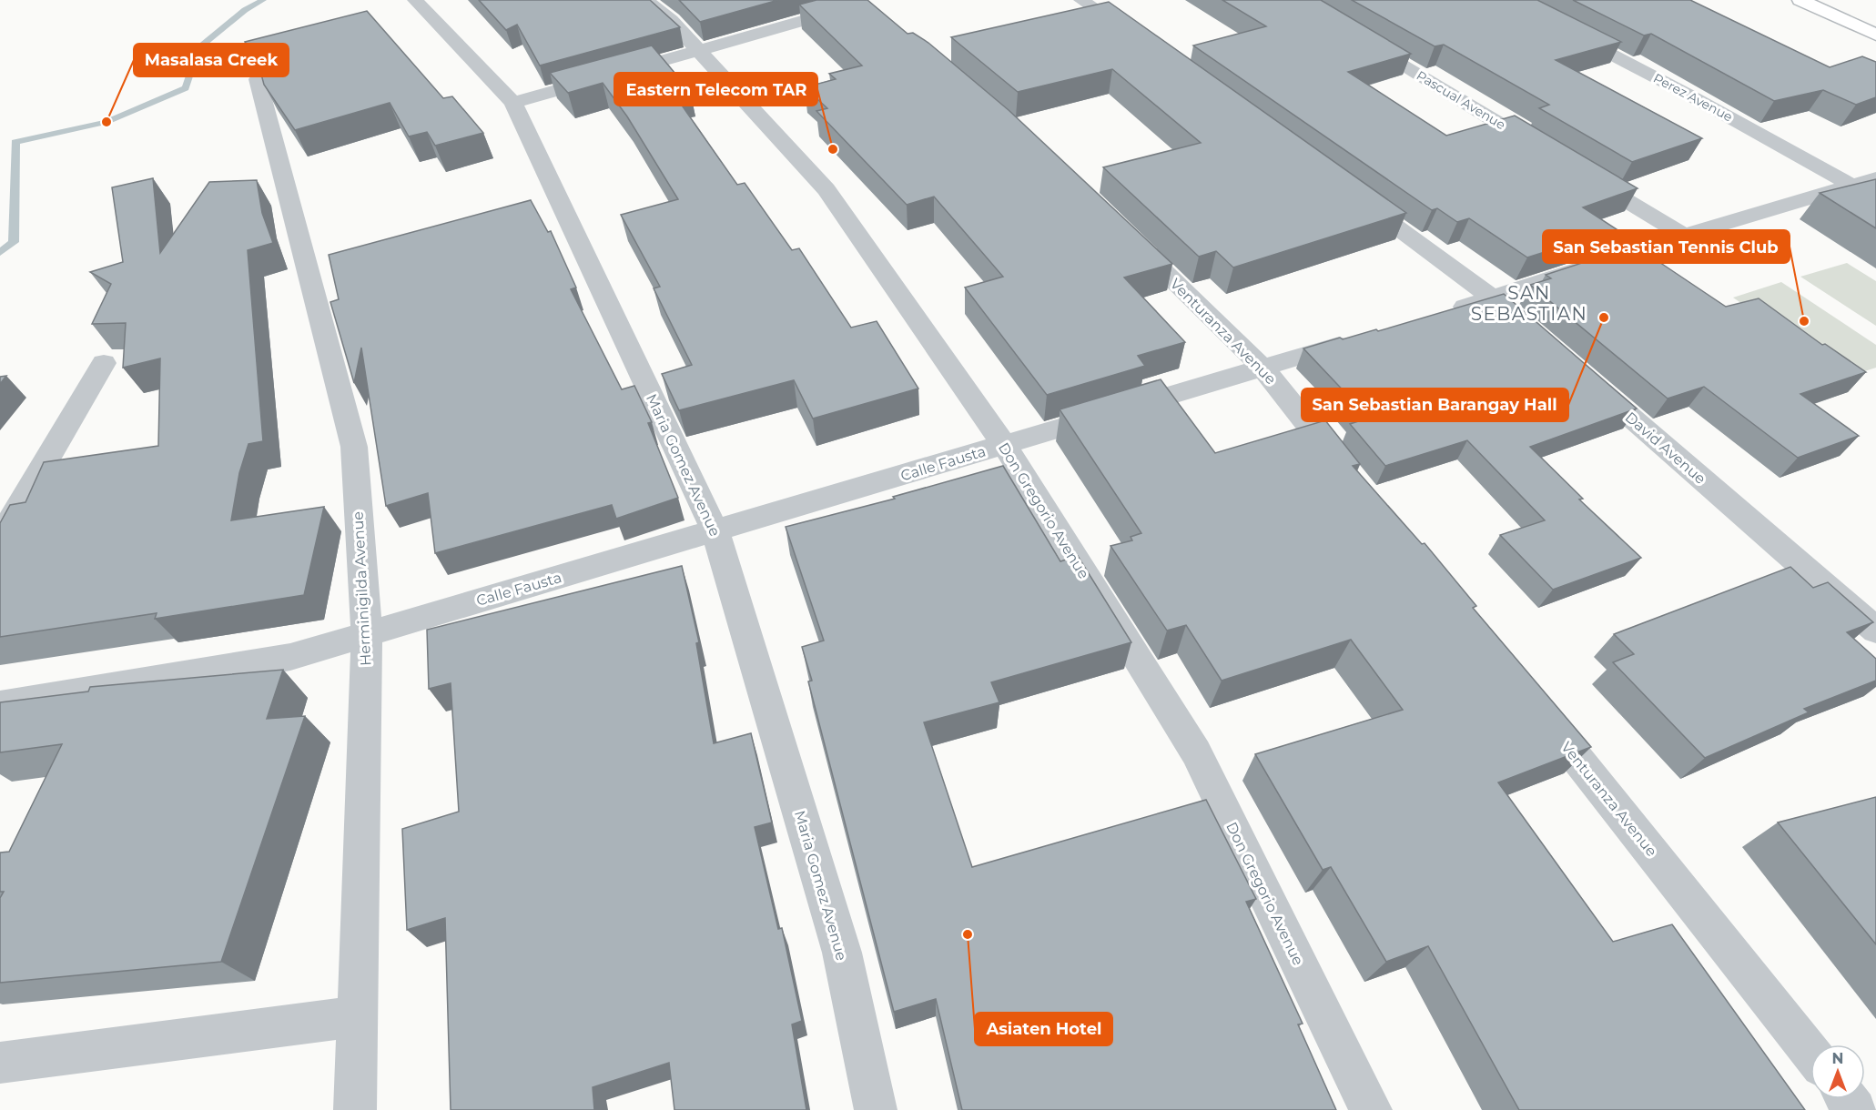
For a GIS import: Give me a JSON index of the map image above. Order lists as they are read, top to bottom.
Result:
{
  "streets": {
    "street": [
      "Perez Avenue",
      "Pascual Avenue",
      "Venturanza Avenue",
      "David Avenue",
      "Calle Fausta",
      "Maria Gomez Avenue",
      "Don Gregorio Avenue",
      "Herminigilda Avenue"
    ]
  },
  "crossings": [
    ["Venturanza Avenue", "Calle Fausta"],
    ["Calle Fausta", "Maria Gomez Avenue"],
    ["Calle Fausta", "Don Gregorio Avenue"],
    ["Calle Fausta", "Herminigilda Avenue"]
  ],
  "districts": ["SAN SEBASTIAN"],
  "places": [
    "Masalasa Creek",
    "Eastern Telecom TAR",
    "San Sebastian Barangay Hall",
    "San Sebastian Tennis Club",
    "Asiaten Hotel"
  ],
  "north": "top"
}
